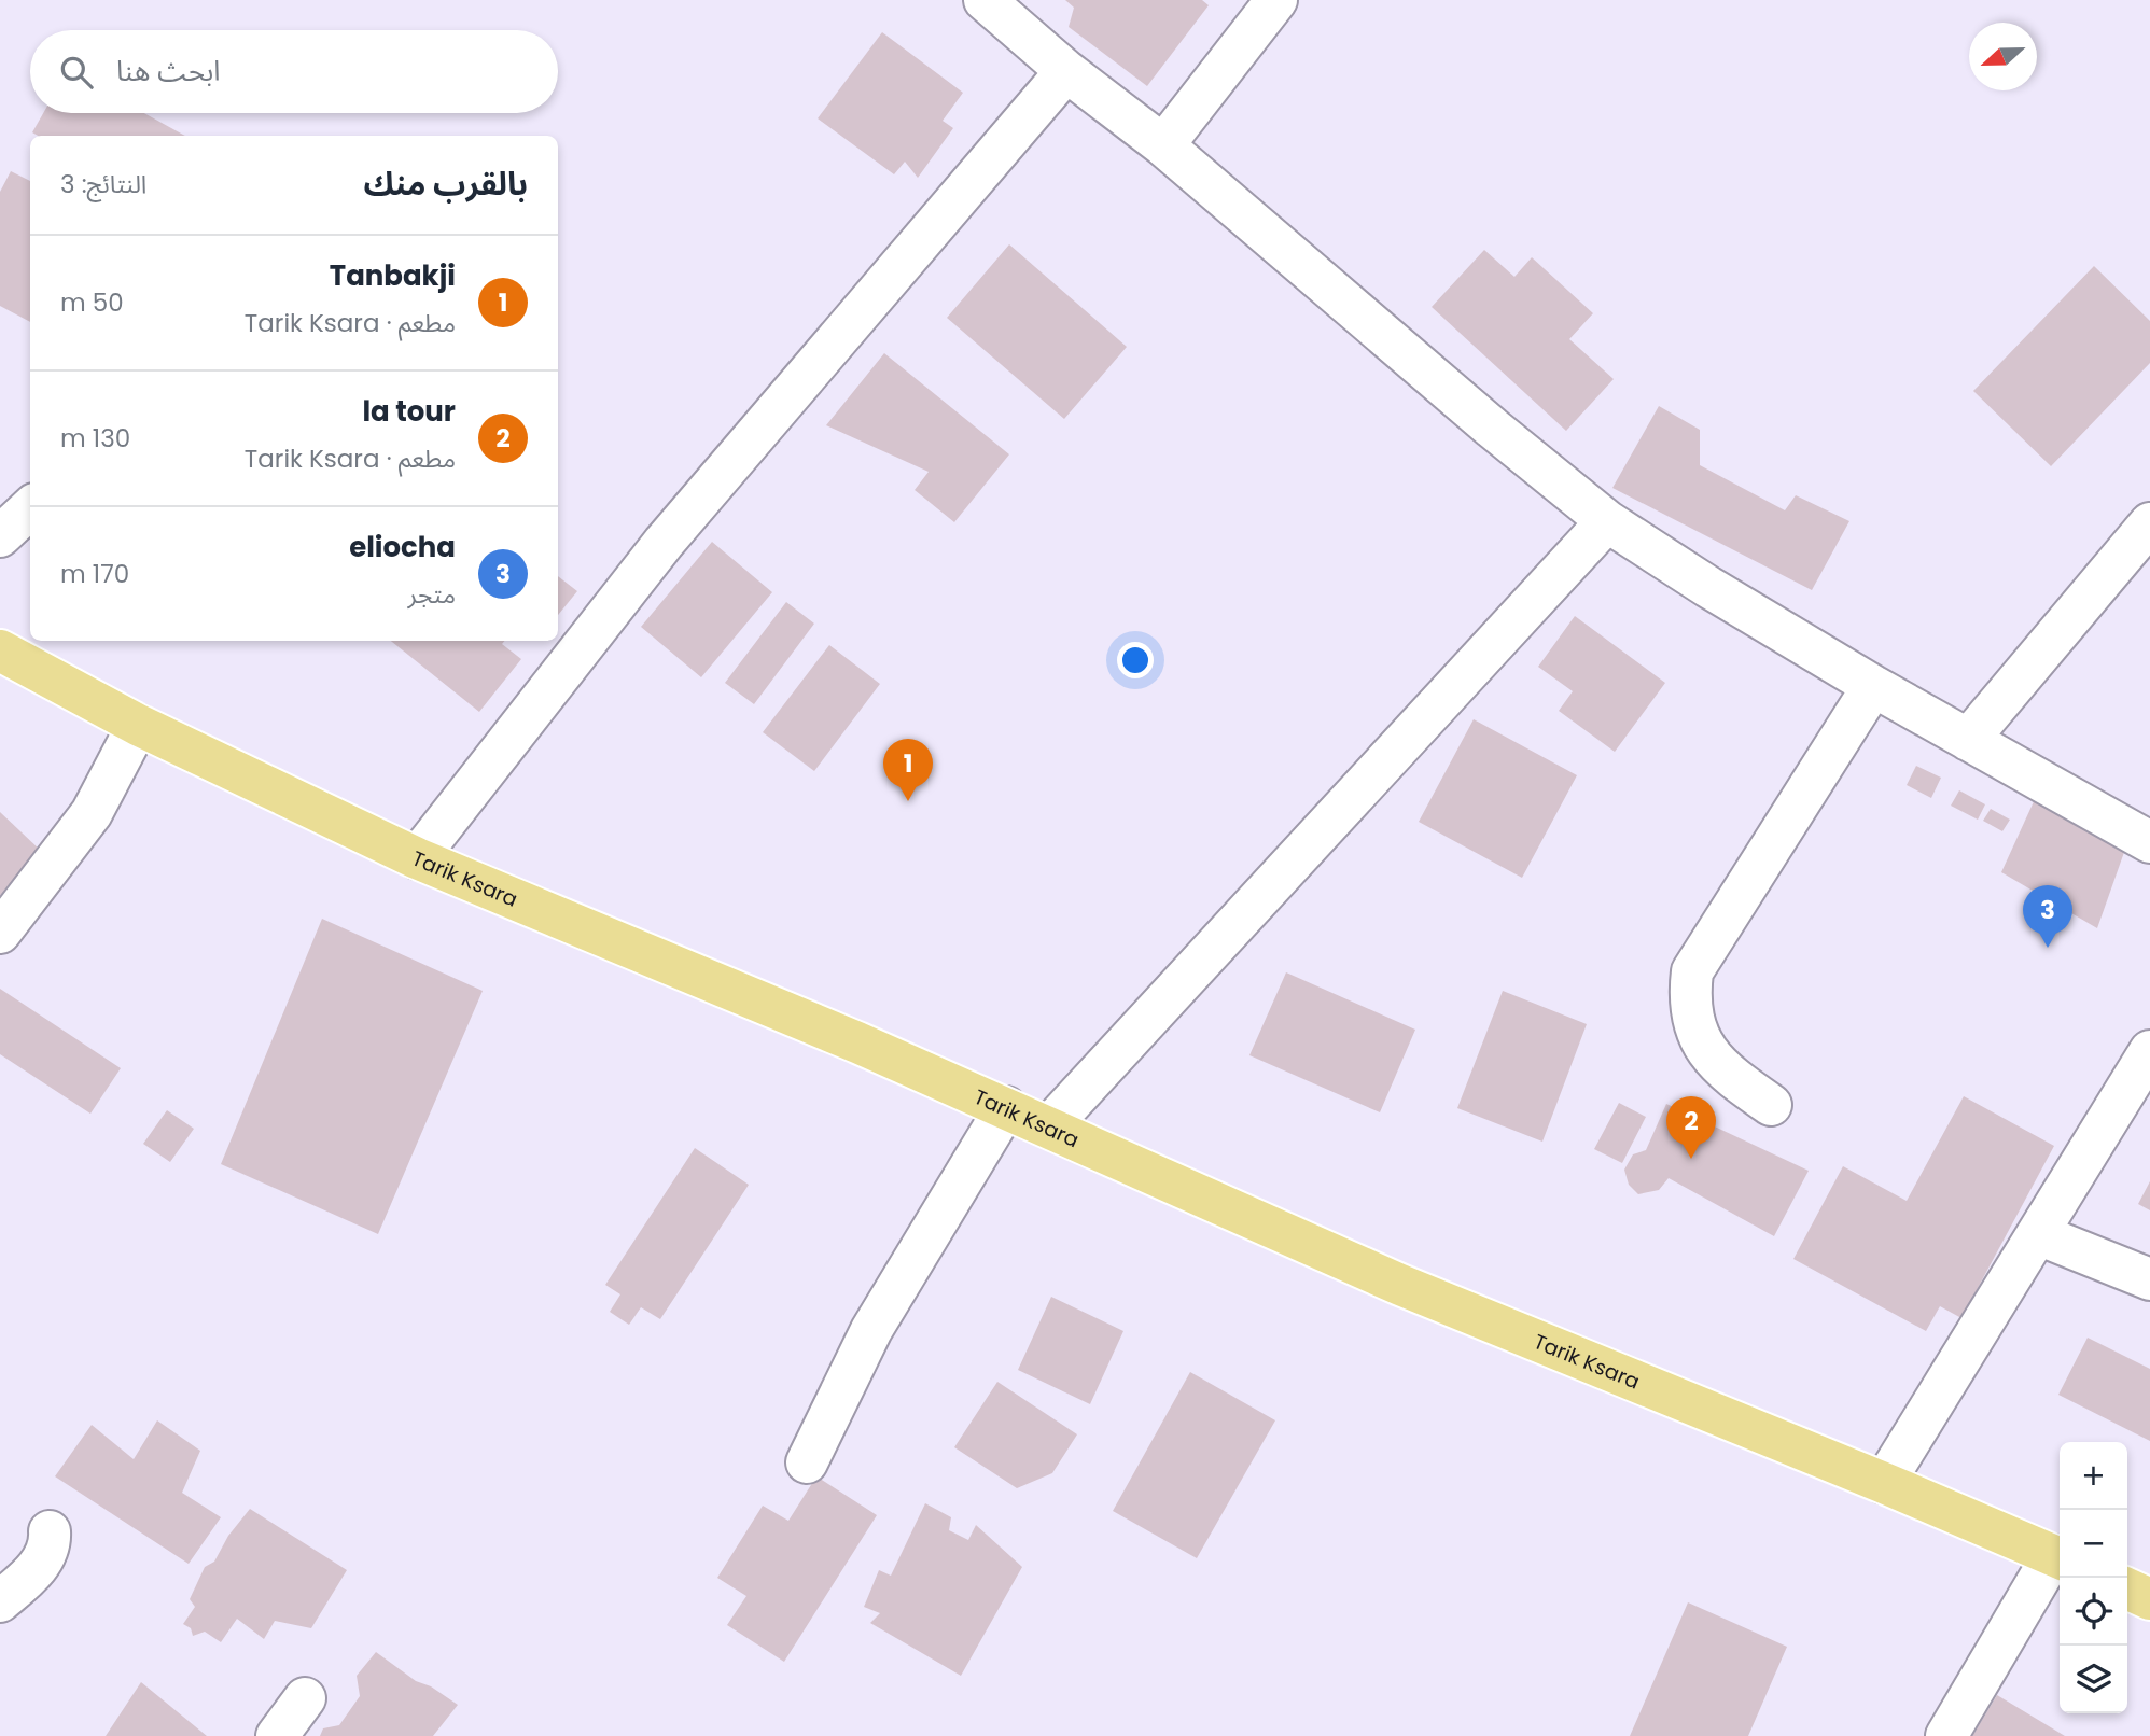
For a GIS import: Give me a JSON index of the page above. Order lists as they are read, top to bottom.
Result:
{
  "streets": {
    "main road": ["Tarik Ksara"]
  },
  "north": "left",
  "page": {
    "search": "ابحث هنا",
    "heading": ["بالقرب منك", "النتائج: 3"],
    "list": [
      {
        "mark": "1",
        "name": "Tanbakji",
        "note": "مطعم · Tarik Ksara",
        "value": "50 m"
      },
      {
        "mark": "2",
        "name": "la tour",
        "note": "مطعم · Tarik Ksara",
        "value": "130 m"
      },
      {
        "mark": "3",
        "name": "eliocha",
        "note": "متجر",
        "value": "170 m"
      }
    ],
    "pins": ["1", "3", "2"],
    "map_buttons": ["+", "−"]
  }
}
